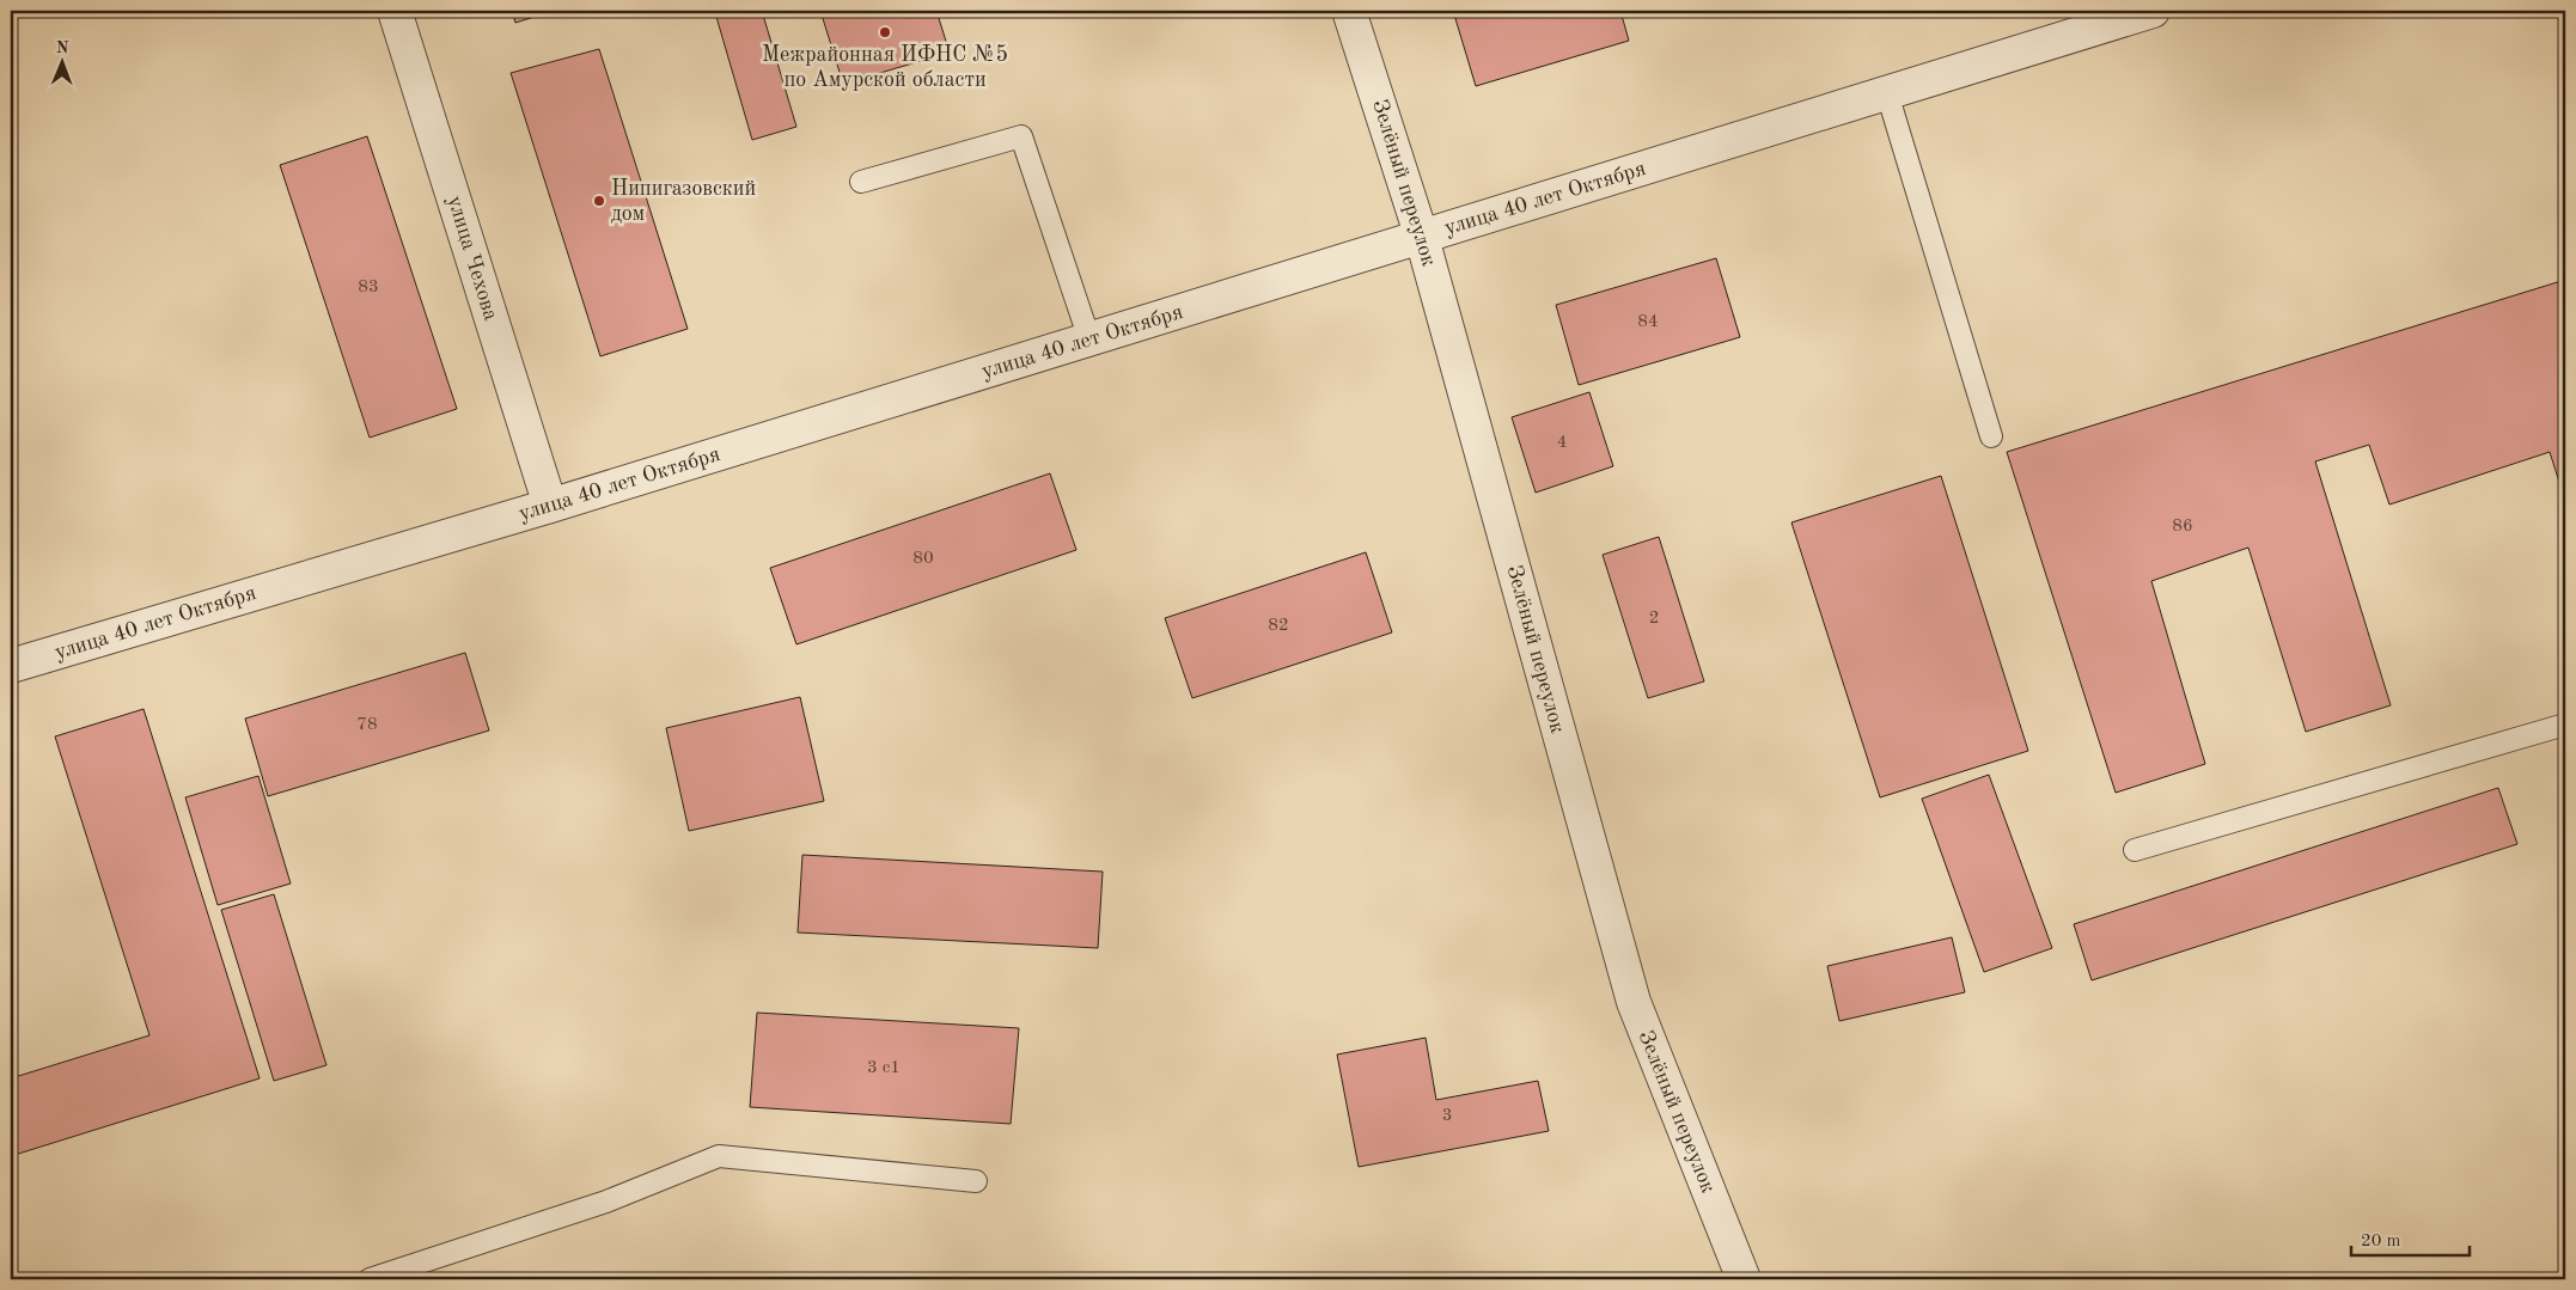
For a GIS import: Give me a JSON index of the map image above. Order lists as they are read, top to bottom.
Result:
{
  "streets": {
    "street": ["Зелёный переулок", "улица 40 лет Октября", "улица Чехова"]
  },
  "crossings": [
    ["Зелёный переулок", "улица 40 лет Октября"],
    ["улица 40 лет Октября", "улица Чехова"]
  ],
  "places": ["Межрайонная ИФНС №5 по Амурской области", "Нипигазовский дом"],
  "house_numbers": [
    "83",
    "84",
    "4",
    "86",
    "80",
    "2",
    "82",
    "78",
    "3 с1",
    "3"
  ],
  "scale_bar": "20 m",
  "north": "top"
}
